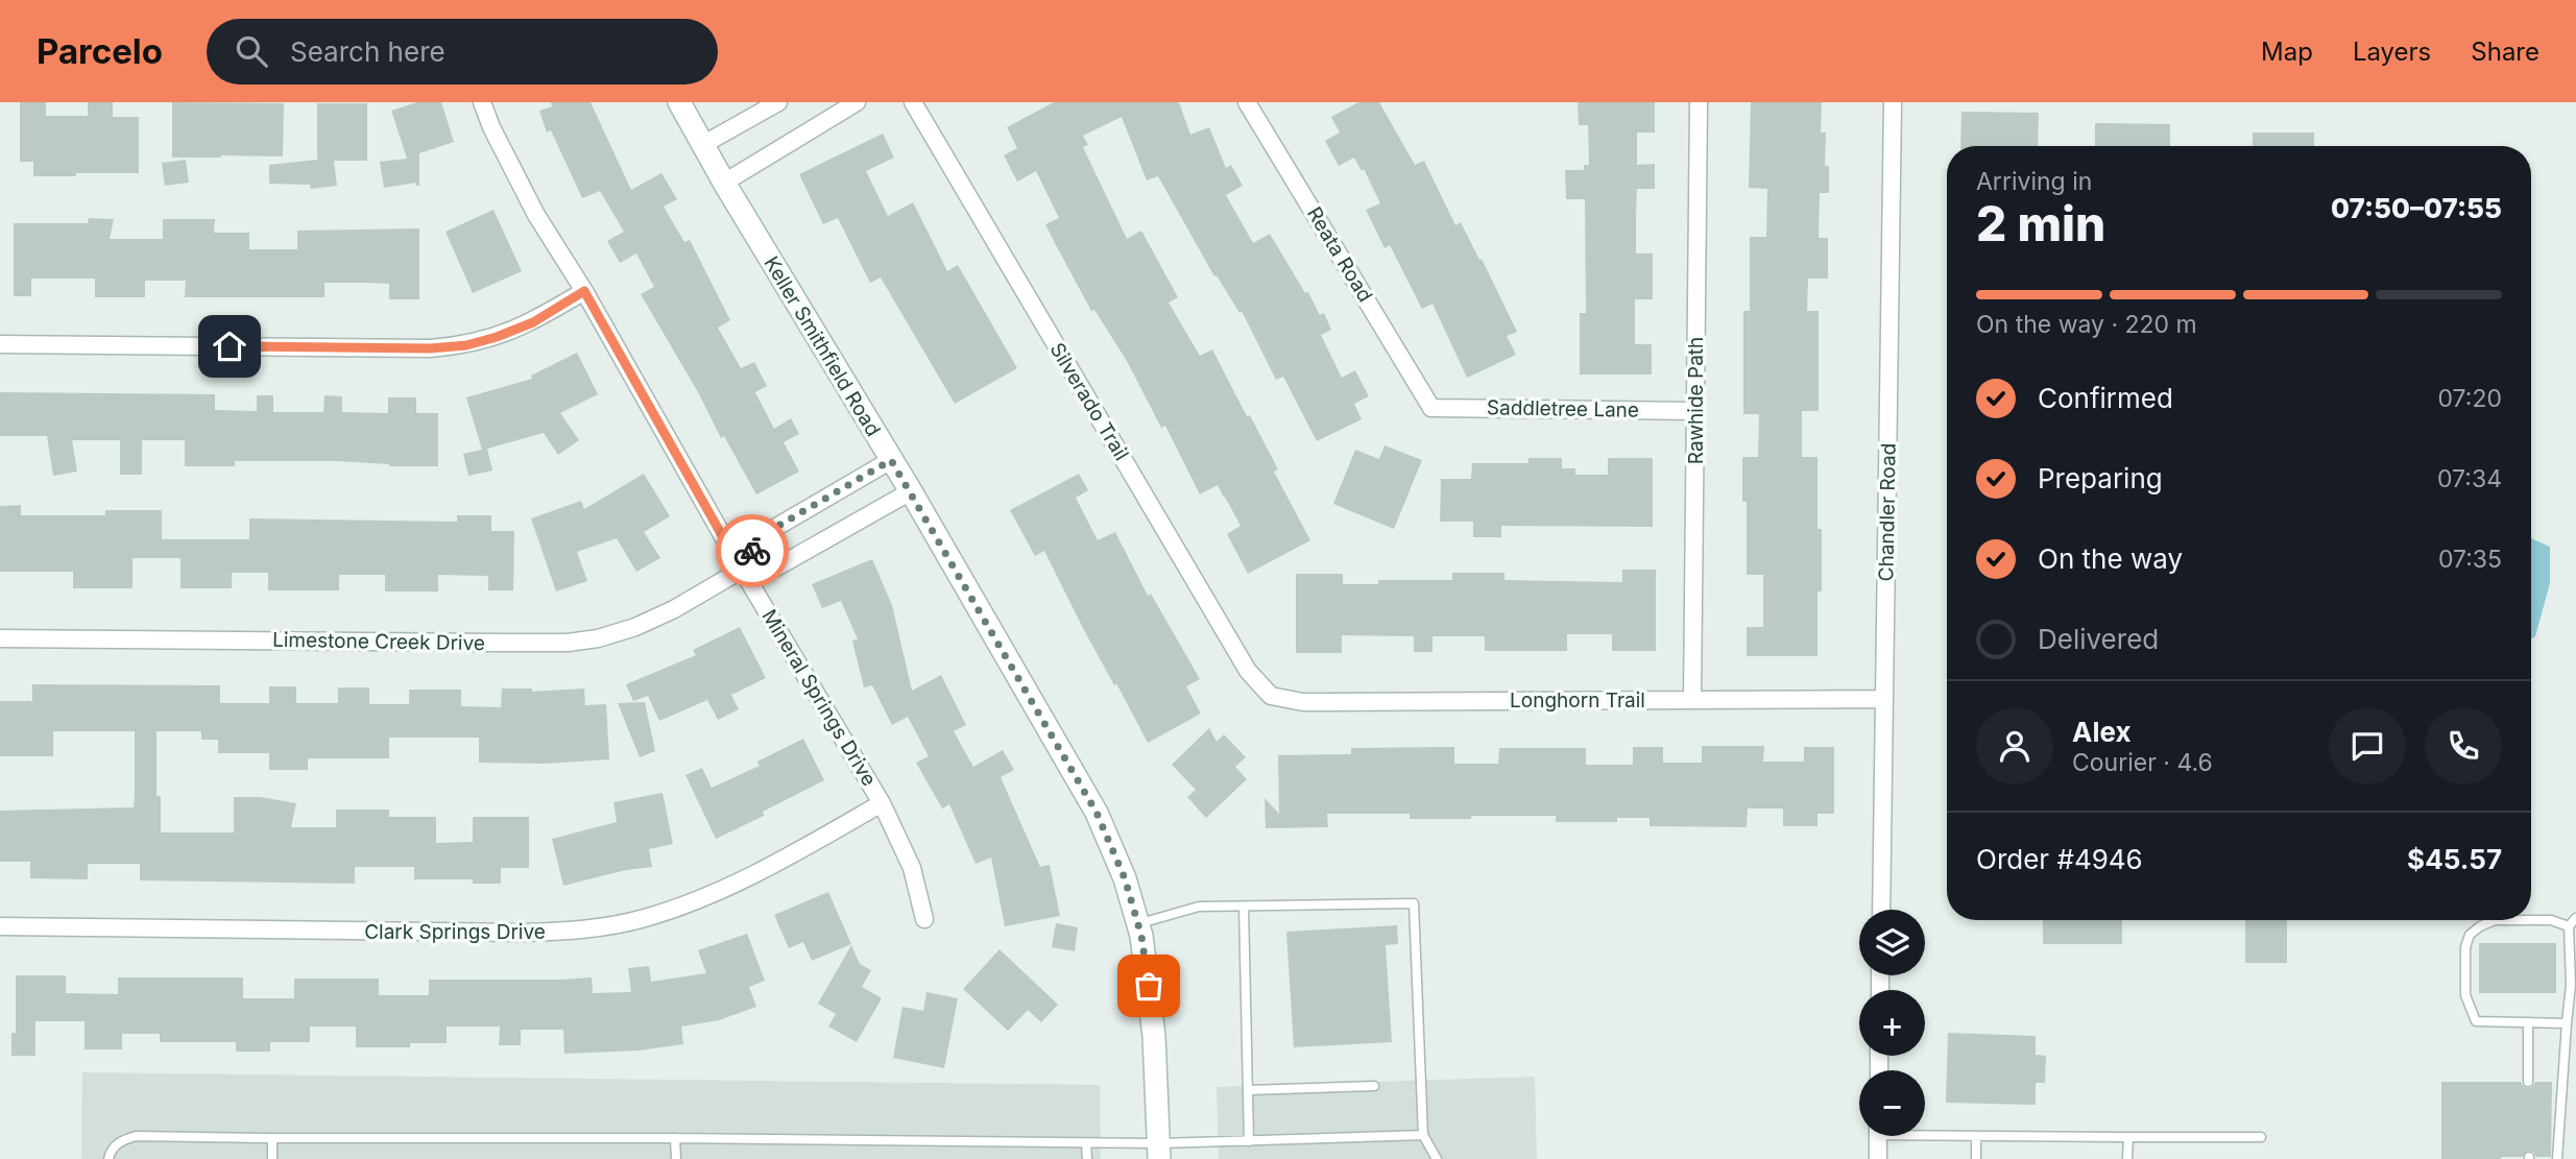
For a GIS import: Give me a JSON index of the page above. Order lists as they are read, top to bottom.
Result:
{
  "streets": {
    "main road": ["Keller Smithfield Road"],
    "street": [
      "Reata Road",
      "Rawhide Path",
      "Silverado Trail",
      "Saddletree Lane",
      "Chandler Road",
      "Limestone Creek Drive",
      "Mineral Springs Drive",
      "Longhorn Trail",
      "Clark Springs Drive"
    ]
  },
  "crossings": [
    ["Reata Road", "Saddletree Lane"],
    ["Keller Smithfield Road", "Limestone Creek Drive"],
    ["Rawhide Path", "Saddletree Lane"],
    ["Rawhide Path", "Longhorn Trail"],
    ["Silverado Trail", "Longhorn Trail"],
    ["Chandler Road", "Longhorn Trail"],
    ["Limestone Creek Drive", "Mineral Springs Drive"],
    ["Mineral Springs Drive", "Clark Springs Drive"]
  ],
  "page": {
    "header": "Parcelo",
    "search": "Search here",
    "nav": ["Map", "Layers", "Share"],
    "heading": ["2 min", "Arriving in", "07:50–07:55"],
    "panel": [
      "Alex",
      "Courier · 4.6",
      "Order #4946",
      "$45.57"
    ],
    "bar": "On the way · 220 m",
    "list": [
      ["Confirmed", "07:20"],
      ["Preparing", "07:34"],
      ["On the way", "07:35"],
      "Delivered"
    ],
    "map_buttons": ["+", "−"]
  }
}
